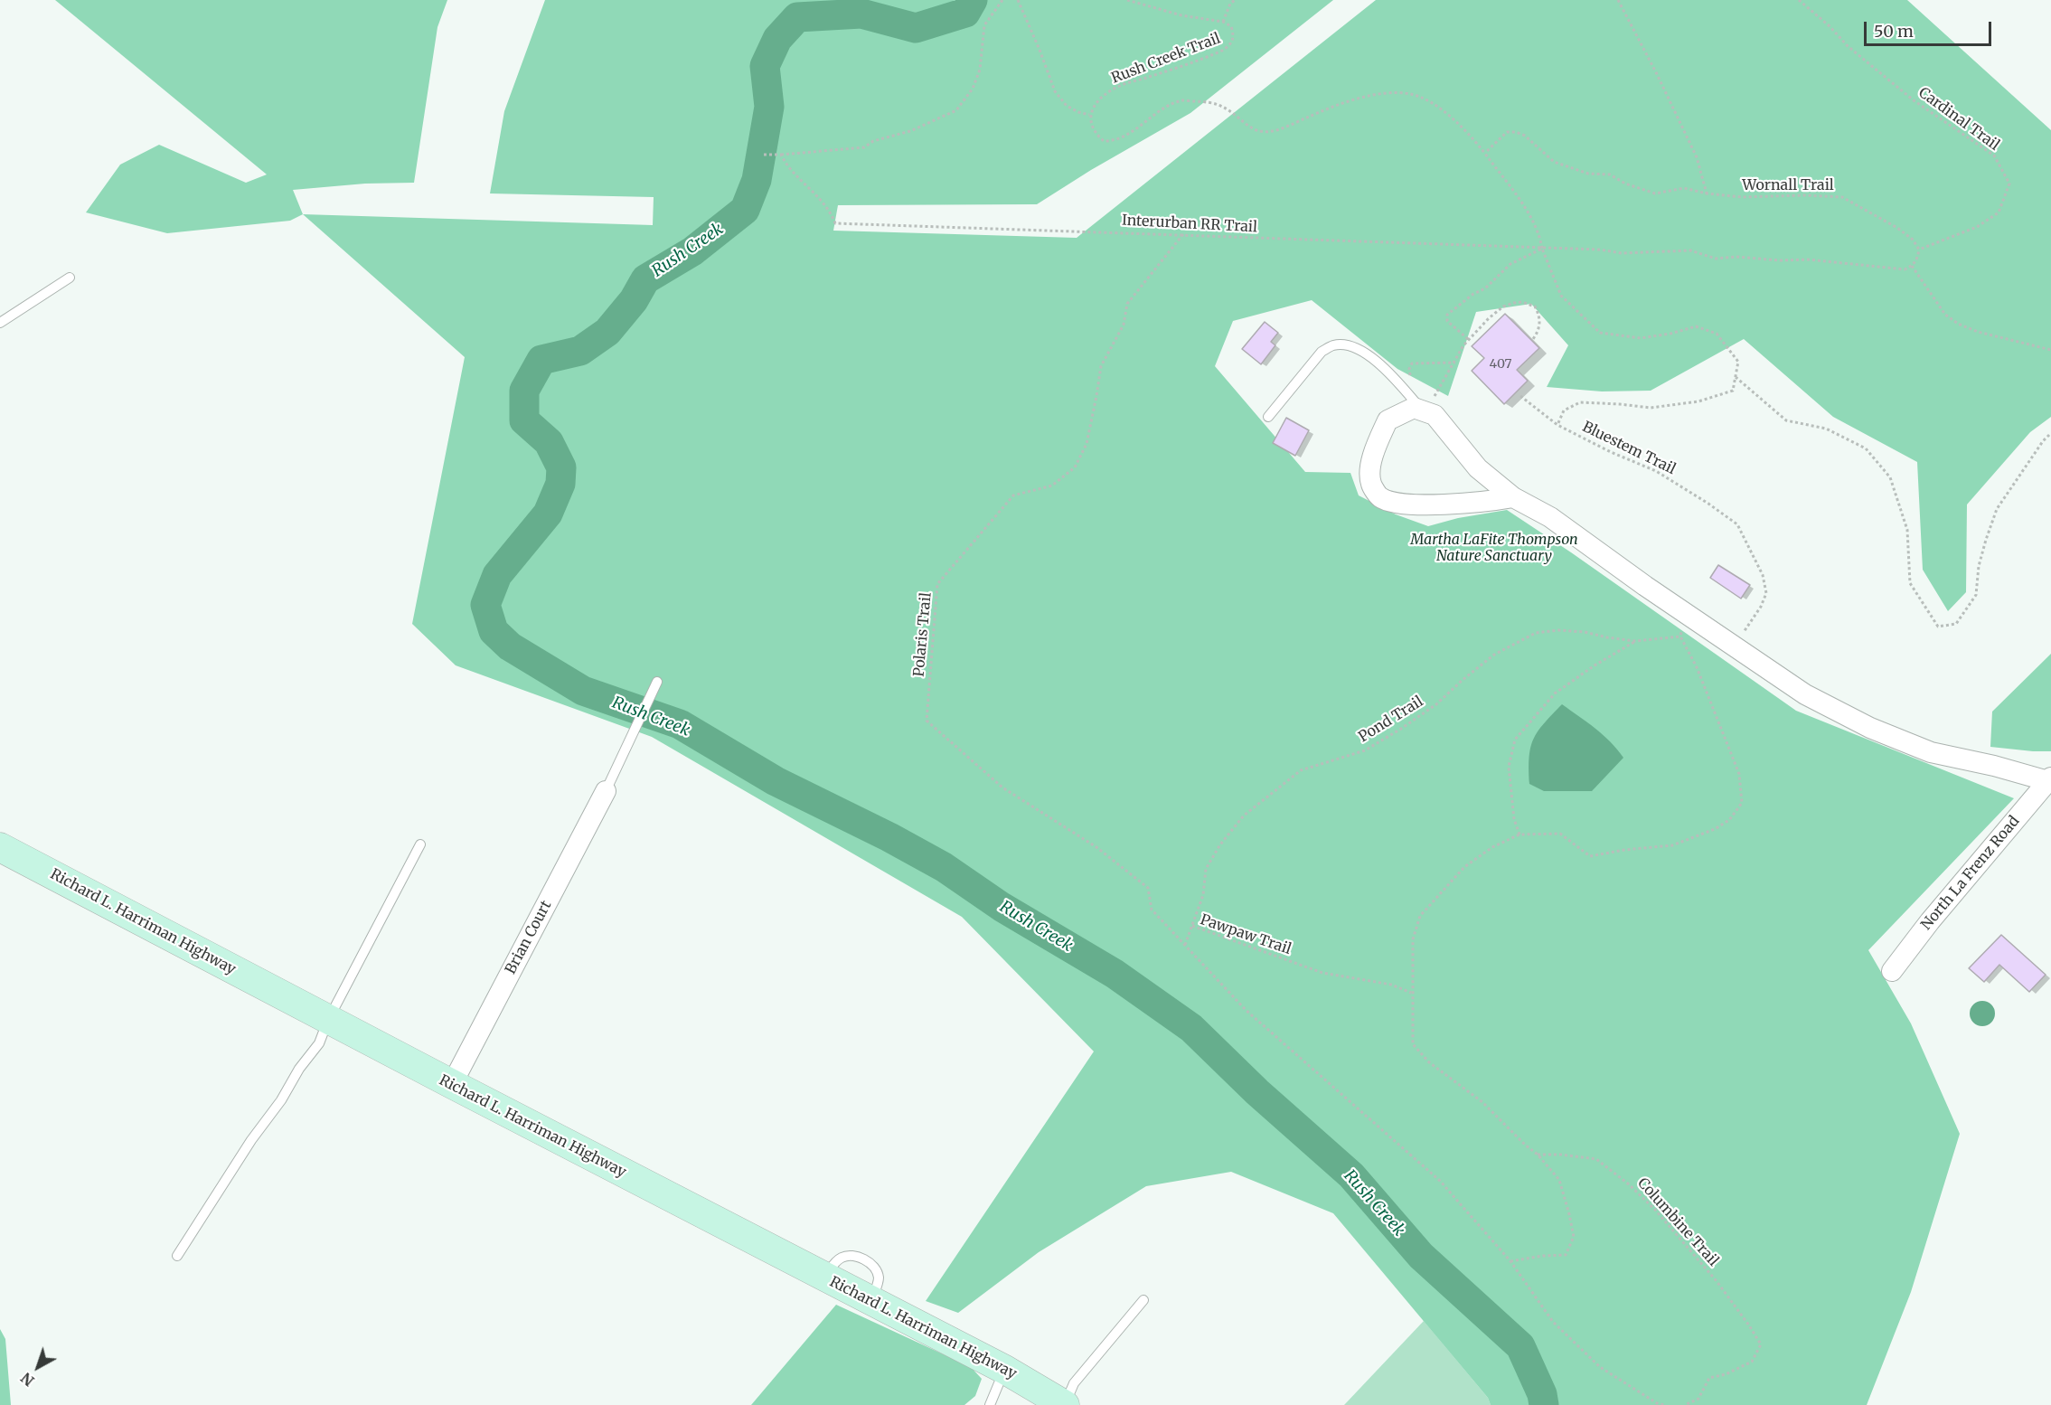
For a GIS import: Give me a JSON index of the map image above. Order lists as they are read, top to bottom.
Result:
{
  "streets": {
    "street": ["North La Frenz Road", "Richard L. Harriman Highway", "Brian Court"],
    "path": [
      "Rush Creek Trail",
      "Cardinal Trail",
      "Wornall Trail",
      "Interurban RR Trail",
      "Bluestem Trail",
      "Polaris Trail",
      "Pond Trail",
      "Pawpaw Trail",
      "Columbine Trail"
    ]
  },
  "crossings": [
    ["Cardinal Trail", "Wornall Trail"],
    ["Interurban RR Trail", "Polaris Trail"],
    ["Polaris Trail", "Pawpaw Trail"],
    ["Pond Trail", "Pawpaw Trail"],
    ["Richard L. Harriman Highway", "Brian Court"]
  ],
  "water": ["Rush Creek"],
  "parks": ["Martha LaFite Thompson Nature Sanctuary"],
  "house_numbers": ["407"],
  "scale_bar": "50 m",
  "north": "bottom left"
}
